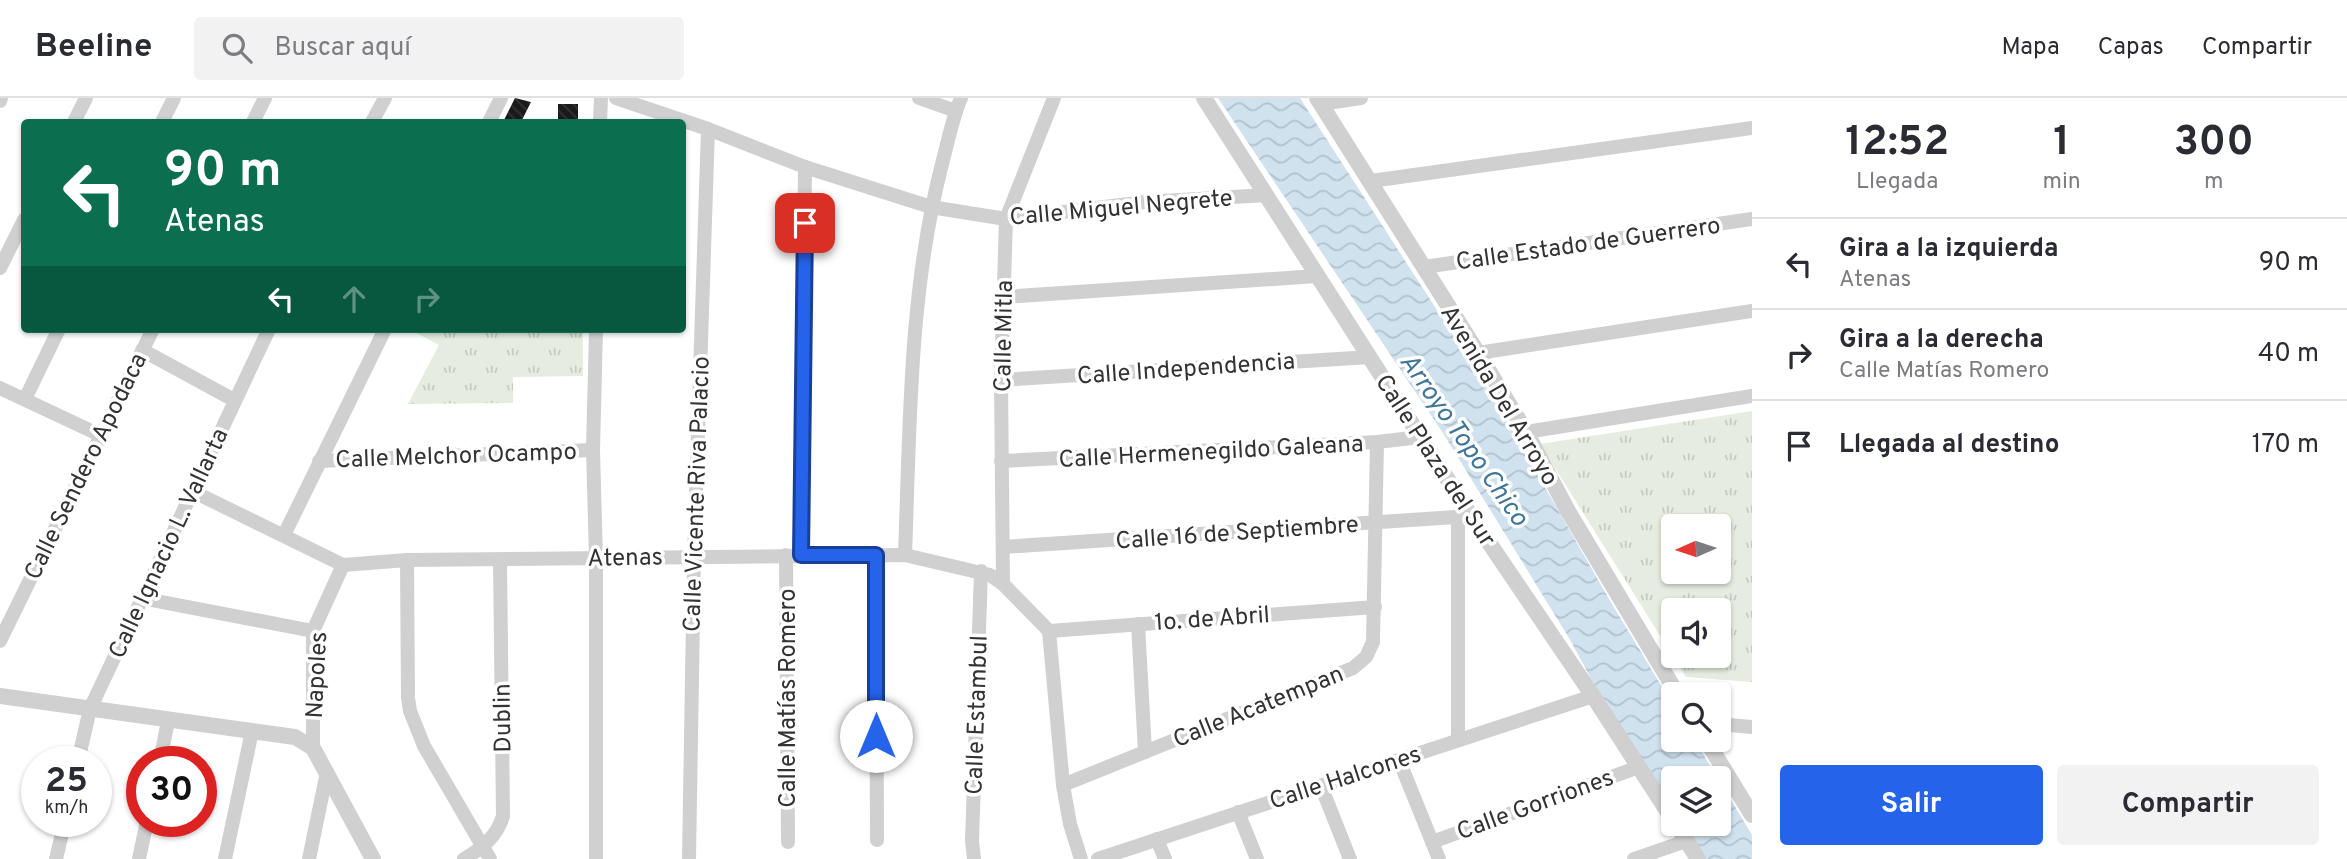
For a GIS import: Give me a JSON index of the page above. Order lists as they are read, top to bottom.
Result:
{
  "streets": {
    "street": [
      "Calle Miguel Negrete",
      "Calle Estado de Guerrero",
      "Calle Mitla",
      "Calle Independencia",
      "Avenida Del Arroyo",
      "Calle Hermenegildo Galeana",
      "Calle Melchor Ocampo",
      "Calle Plaza del Sur",
      "Calle Sendero Apodaca",
      "Calle Vicente Riva Palacio",
      "Calle 16 de Septiembre",
      "Calle Ignacio L. Vallarta",
      "Atenas",
      "1o. de Abril",
      "Napoles",
      "Calle Matías Romero",
      "Calle Acatempan",
      "Calle Estambul",
      "Dublin",
      "Calle Halcones",
      "Calle Gorriones"
    ]
  },
  "crossings": [
    ["Calle Miguel Negrete", "Calle Mitla"],
    ["Calle Miguel Negrete", "Calle Plaza del Sur"],
    ["Calle Miguel Negrete", "Calle Vicente Riva Palacio"],
    ["Calle Miguel Negrete", "Calle Matías Romero"],
    ["Calle Estado de Guerrero", "Avenida Del Arroyo"],
    ["Calle Mitla", "Calle Independencia"],
    ["Calle Mitla", "Calle Hermenegildo Galeana"],
    ["Calle Mitla", "Calle 16 de Septiembre"],
    ["Calle Mitla", "Atenas"],
    ["Calle Independencia", "Calle Plaza del Sur"],
    ["Calle Hermenegildo Galeana", "Calle Plaza del Sur"],
    ["Calle Hermenegildo Galeana", "Calle Acatempan"],
    ["Calle Plaza del Sur", "Calle 16 de Septiembre"],
    ["Calle Plaza del Sur", "Calle Halcones"],
    ["Calle Plaza del Sur", "Calle Gorriones"],
    ["Calle Vicente Riva Palacio", "Atenas"],
    ["Calle 16 de Septiembre", "Calle Acatempan"],
    ["Atenas", "1o. de Abril"],
    ["Atenas", "Napoles"],
    ["Atenas", "Calle Matías Romero"],
    ["Atenas", "Calle Estambul"],
    ["Atenas", "Dublin"],
    ["1o. de Abril", "Calle Acatempan"]
  ],
  "water": ["Arroyo Topo Chico"],
  "north": "left",
  "page": {
    "header": "Beeline",
    "search": "Buscar aquí",
    "nav": ["Mapa", "Capas", "Compartir"],
    "eta": [
      "12:52",
      "Llegada",
      "1",
      "min",
      "300",
      "m"
    ],
    "turn": ["90 m", "Atenas"],
    "list": [
      {
        "name": "Gira a la izquierda",
        "note": "Atenas",
        "value": "90 m"
      },
      {
        "name": "Gira a la derecha",
        "note": "Calle Matías Romero",
        "value": "40 m"
      },
      {
        "name": "Llegada al destino",
        "value": "170 m"
      }
    ],
    "speed": "25 km/h",
    "limit": "30",
    "buttons": ["Salir", "Compartir"]
  }
}
